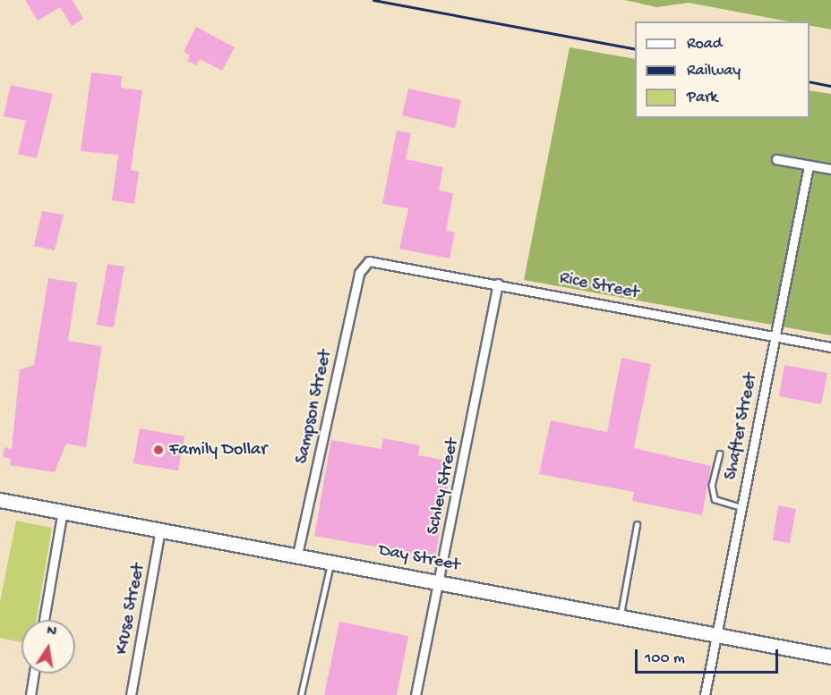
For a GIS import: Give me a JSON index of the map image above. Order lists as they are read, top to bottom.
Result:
{
  "streets": {
    "main road": ["Day Street"],
    "street": [
      "Rice Street",
      "Sampson Street",
      "Shafter Street",
      "Schley Street",
      "Kruse Street"
    ]
  },
  "crossings": [
    ["Rice Street", "Sampson Street"],
    ["Rice Street", "Shafter Street"],
    ["Rice Street", "Schley Street"],
    ["Sampson Street", "Day Street"],
    ["Shafter Street", "Day Street"],
    ["Schley Street", "Day Street"],
    ["Day Street", "Kruse Street"]
  ],
  "places": ["Family Dollar"],
  "legend": ["Road", "Railway", "Park"],
  "scale_bar": "100 m",
  "north": "top"
}
